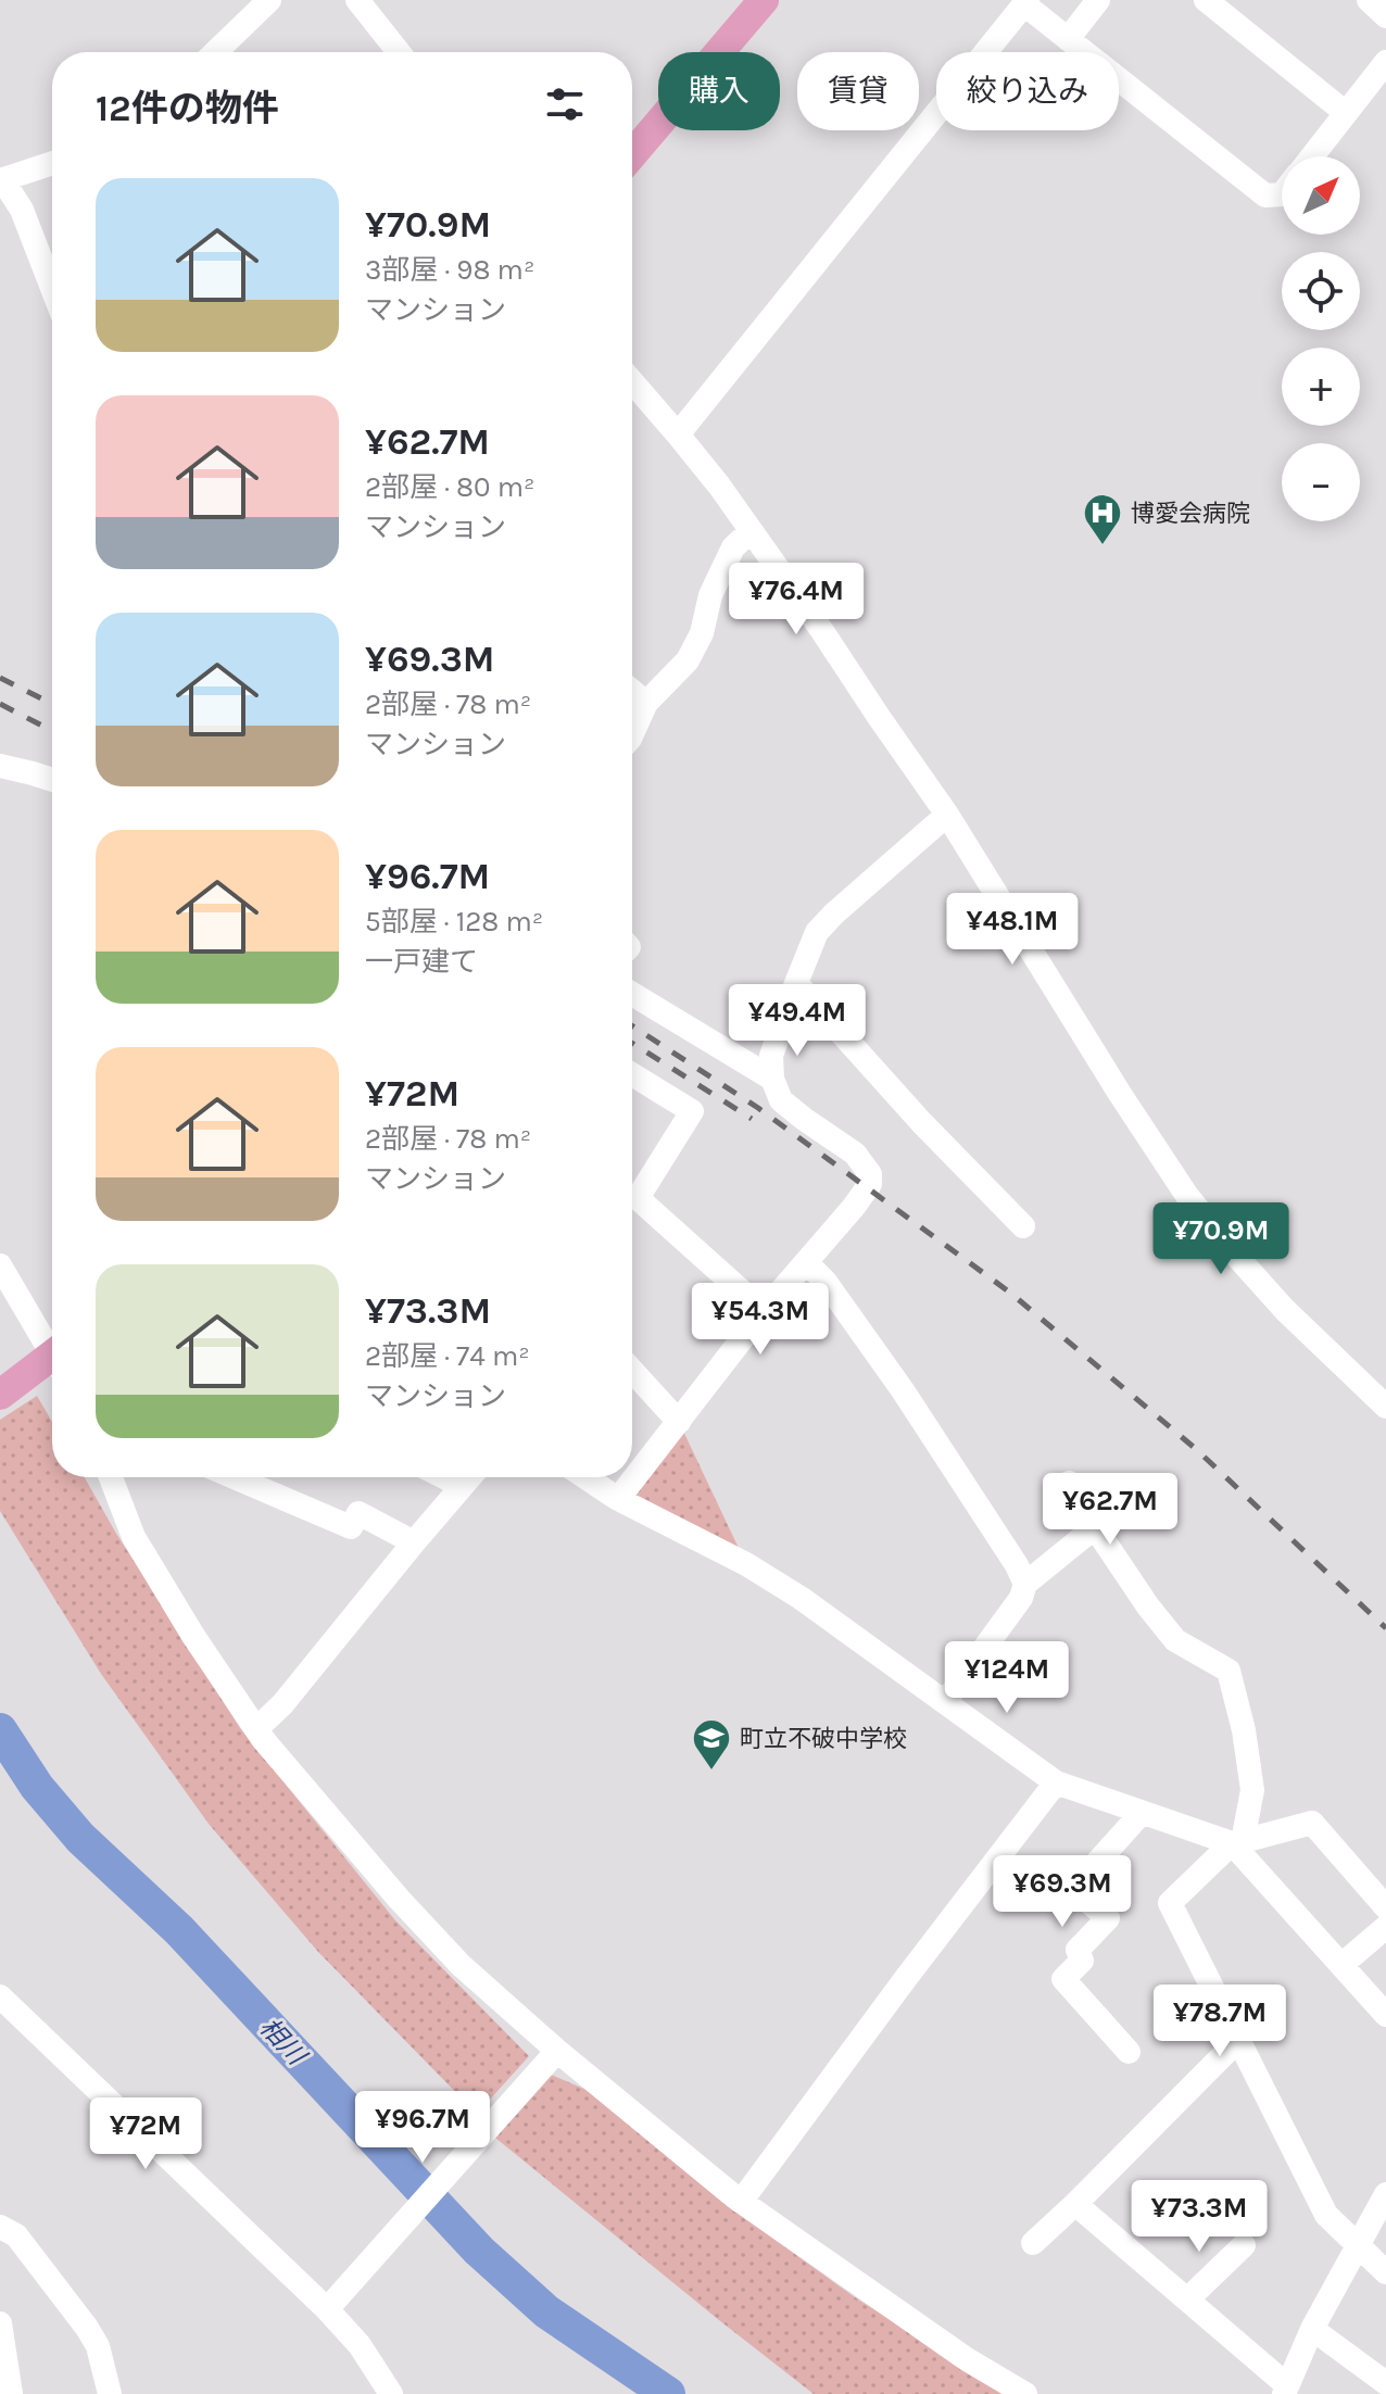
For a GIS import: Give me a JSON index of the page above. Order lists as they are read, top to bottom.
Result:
{
  "water": ["相川"],
  "places": {
    "hospital": ["博愛会病院"],
    "school or university": ["町立不破中学校"]
  },
  "north": "top right",
  "page": {
    "chip": ["購入", "賃貸", "絞り込み"],
    "heading": "12件の物件",
    "map_buttons": ["+", "−"],
    "list": [
      {
        "name": "¥70.9M",
        "note": "3部屋 · 98 m² · マンション"
      },
      {
        "name": "¥62.7M",
        "note": "2部屋 · 80 m² · マンション"
      },
      {
        "name": "¥69.3M",
        "note": "2部屋 · 78 m² · マンション"
      },
      {
        "name": "¥96.7M",
        "note": "5部屋 · 128 m² · 一戸建て"
      },
      {
        "name": "¥72M",
        "note": "2部屋 · 78 m² · マンション"
      },
      {
        "name": "¥73.3M",
        "note": "2部屋 · 74 m² · マンション"
      }
    ],
    "price": [
      "¥76.4M",
      "¥48.1M",
      "¥49.4M",
      "¥70.9M",
      "¥54.3M",
      "¥62.7M",
      "¥124M",
      "¥69.3M",
      "¥78.7M",
      "¥96.7M",
      "¥72M",
      "¥73.3M"
    ]
  }
}
